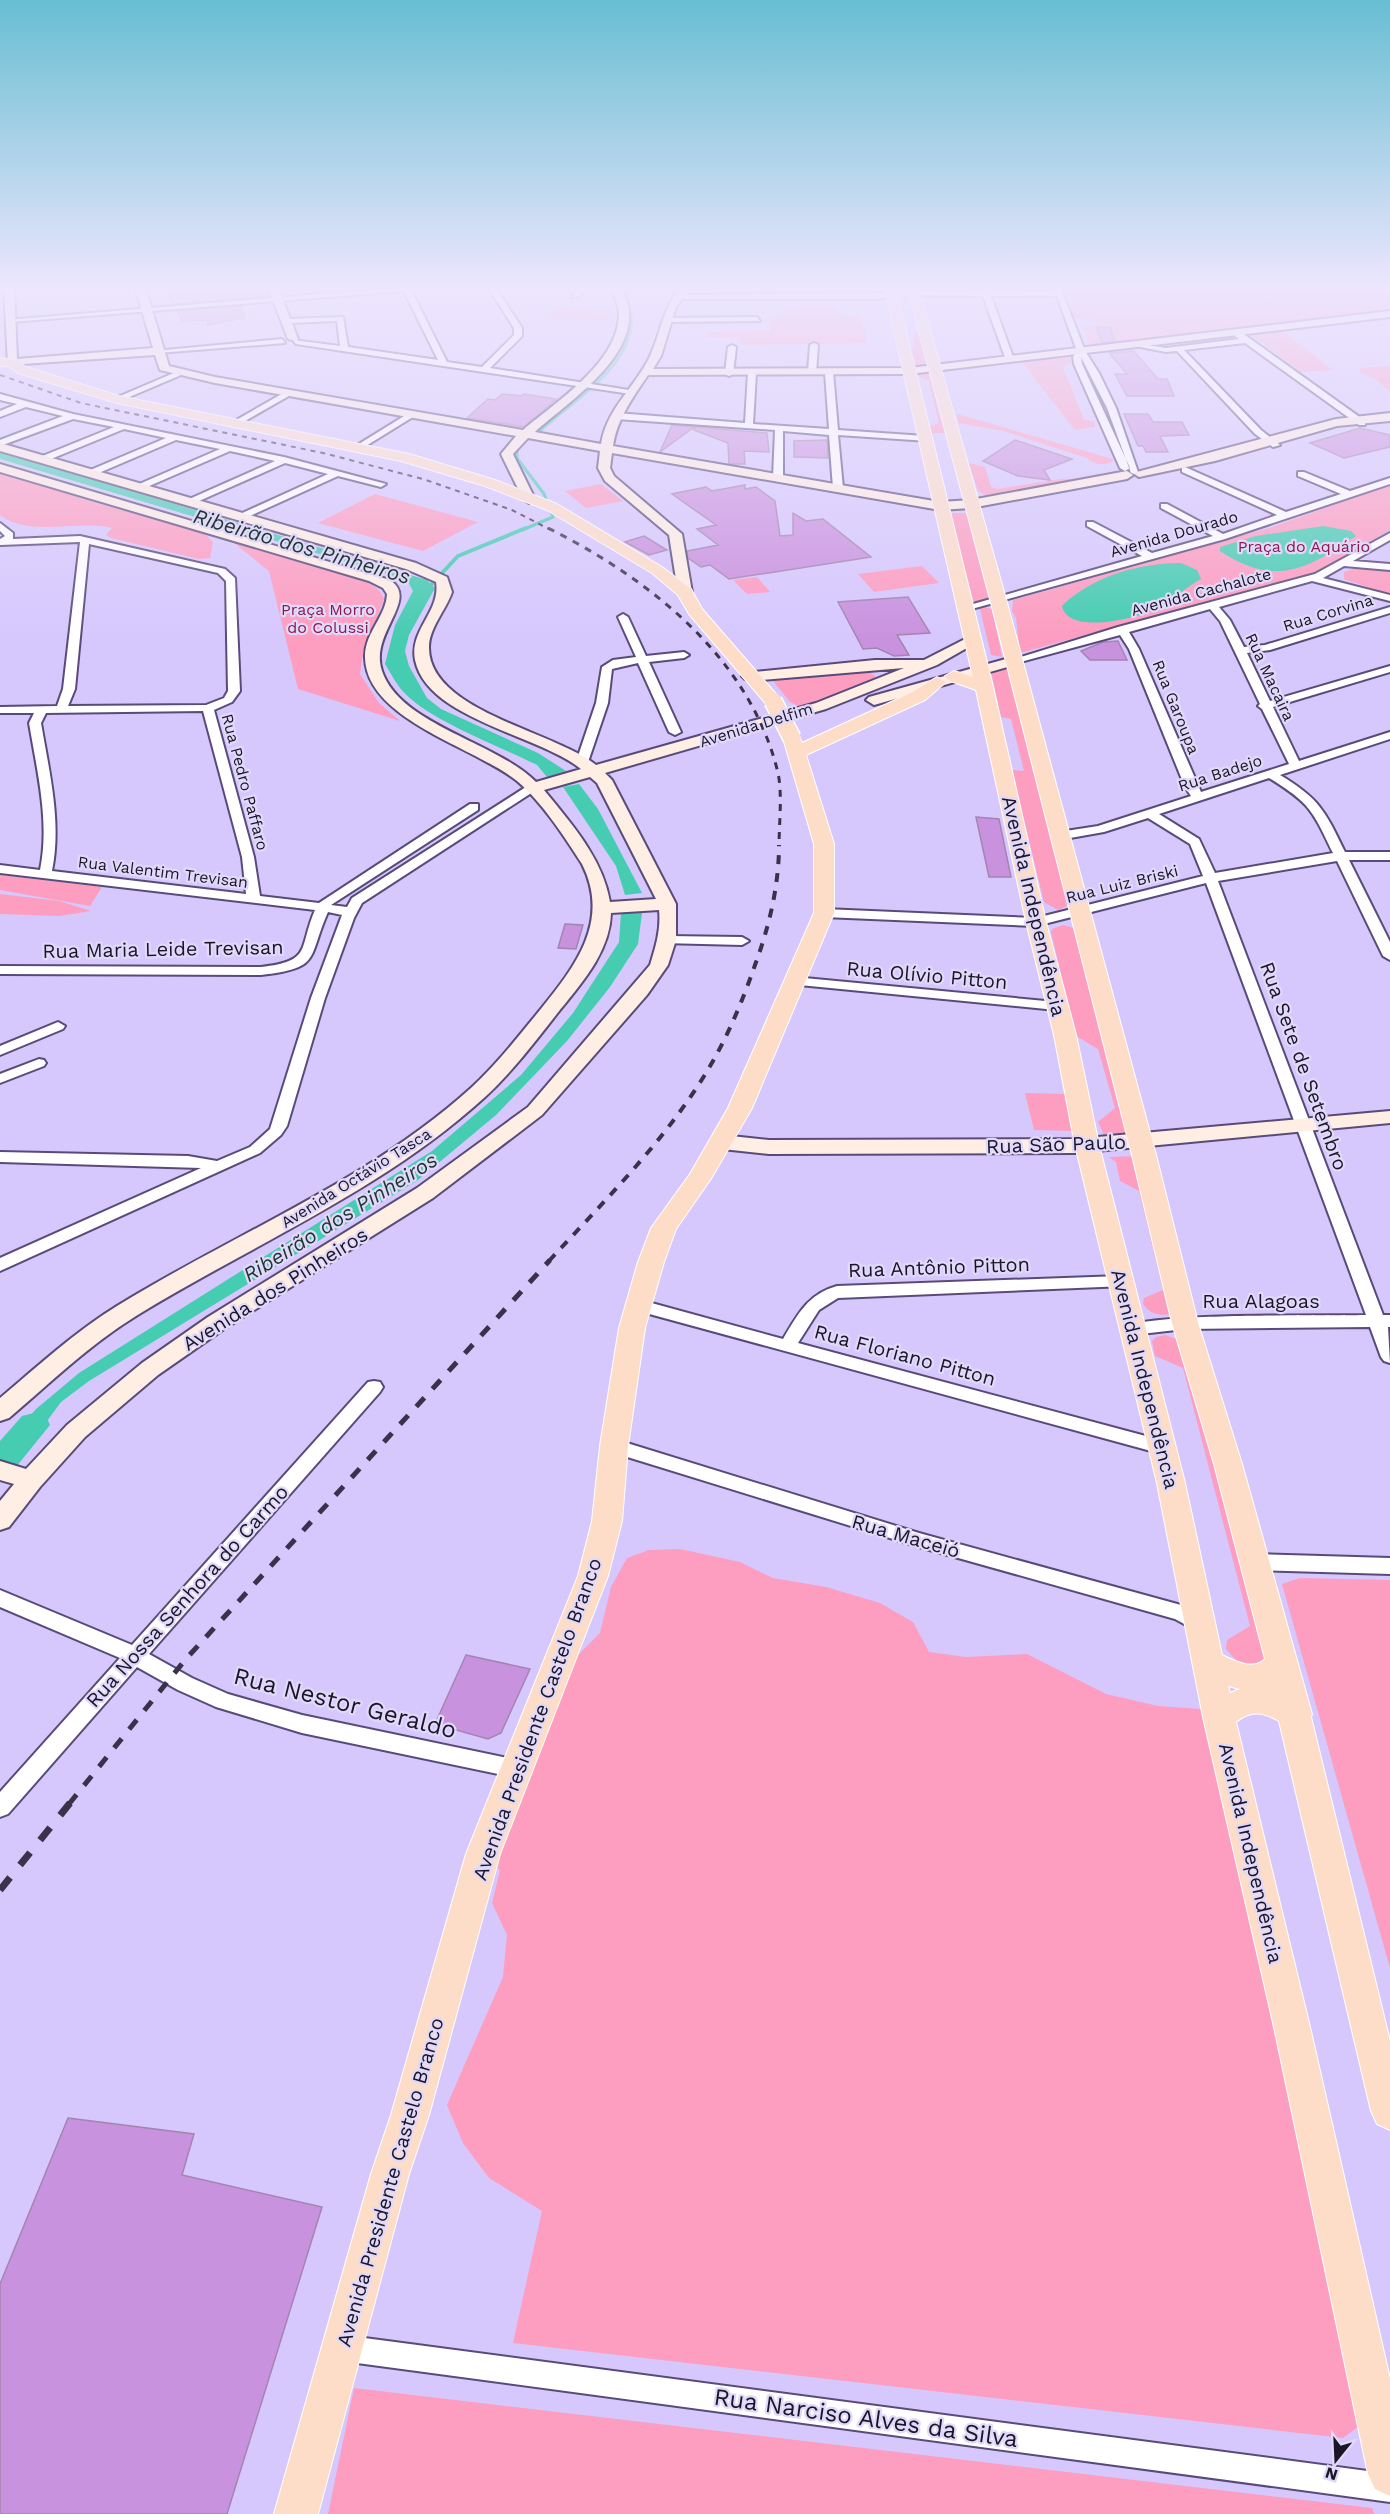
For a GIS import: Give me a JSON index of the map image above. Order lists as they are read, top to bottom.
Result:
{
  "streets": {
    "main road": ["Avenida Independência", "Avenida Presidente Castelo Branco"],
    "street": [
      "Avenida Dourado",
      "Avenida Cachalote",
      "Rua Corvina",
      "Rua Macaira",
      "Rua Garoupa",
      "Avenida Delfim",
      "Rua Badejo",
      "Rua Pedro Paffaro",
      "Rua Valentim Trevisan",
      "Rua Luiz Briski",
      "Rua Maria Leide Trevisan",
      "Rua Olívio Pitton",
      "Rua Sete de Setembro",
      "Rua São Paulo",
      "Avenida Octávio Tasca",
      "Rua Antônio Pitton",
      "Avenida dos Pinheiros",
      "Rua Alagoas",
      "Rua Floriano Pitton",
      "Rua Maceió",
      "Rua Nossa Senhora do Carmo",
      "Rua Nestor Geraldo",
      "Rua Narciso Alves da Silva"
    ]
  },
  "crossings": [
    ["Avenida Dourado", "Avenida Independência"],
    ["Avenida Cachalote", "Rua Macaira"],
    ["Avenida Cachalote", "Rua Garoupa"],
    ["Avenida Cachalote", "Avenida Independência"],
    ["Rua Corvina", "Rua Macaira"],
    ["Rua Macaira", "Rua Badejo"],
    ["Rua Garoupa", "Rua Badejo"],
    ["Avenida Delfim", "Avenida Independência"],
    ["Avenida Delfim", "Avenida Octávio Tasca"],
    ["Avenida Delfim", "Avenida dos Pinheiros"],
    ["Rua Badejo", "Avenida Independência"],
    ["Rua Badejo", "Rua Sete de Setembro"],
    ["Rua Pedro Paffaro", "Rua Valentim Trevisan"],
    ["Rua Valentim Trevisan", "Rua Maria Leide Trevisan"],
    ["Rua Luiz Briski", "Avenida Independência"],
    ["Rua Luiz Briski", "Rua Sete de Setembro"],
    ["Rua Luiz Briski", "Avenida Presidente Castelo Branco"],
    ["Avenida Independência", "Rua Olívio Pitton"],
    ["Avenida Independência", "Rua São Paulo"],
    ["Avenida Independência", "Rua Antônio Pitton"],
    ["Avenida Independência", "Rua Alagoas"],
    ["Avenida Independência", "Rua Floriano Pitton"],
    ["Avenida Independência", "Rua Maceió"],
    ["Rua Olívio Pitton", "Avenida Presidente Castelo Branco"],
    ["Rua Sete de Setembro", "Rua São Paulo"],
    ["Rua Sete de Setembro", "Rua Alagoas"],
    ["Rua São Paulo", "Avenida Presidente Castelo Branco"],
    ["Rua Antônio Pitton", "Rua Floriano Pitton"],
    ["Rua Floriano Pitton", "Avenida Presidente Castelo Branco"],
    ["Rua Maceió", "Avenida Presidente Castelo Branco"],
    ["Rua Nossa Senhora do Carmo", "Rua Nestor Geraldo"],
    ["Rua Nestor Geraldo", "Avenida Presidente Castelo Branco"],
    ["Avenida Presidente Castelo Branco", "Rua Narciso Alves da Silva"]
  ],
  "water": ["Ribeirão dos Pinheiros"],
  "parks": ["Praça do Aquário", "Praça Morro do Colussi"],
  "north": "bottom"
}
